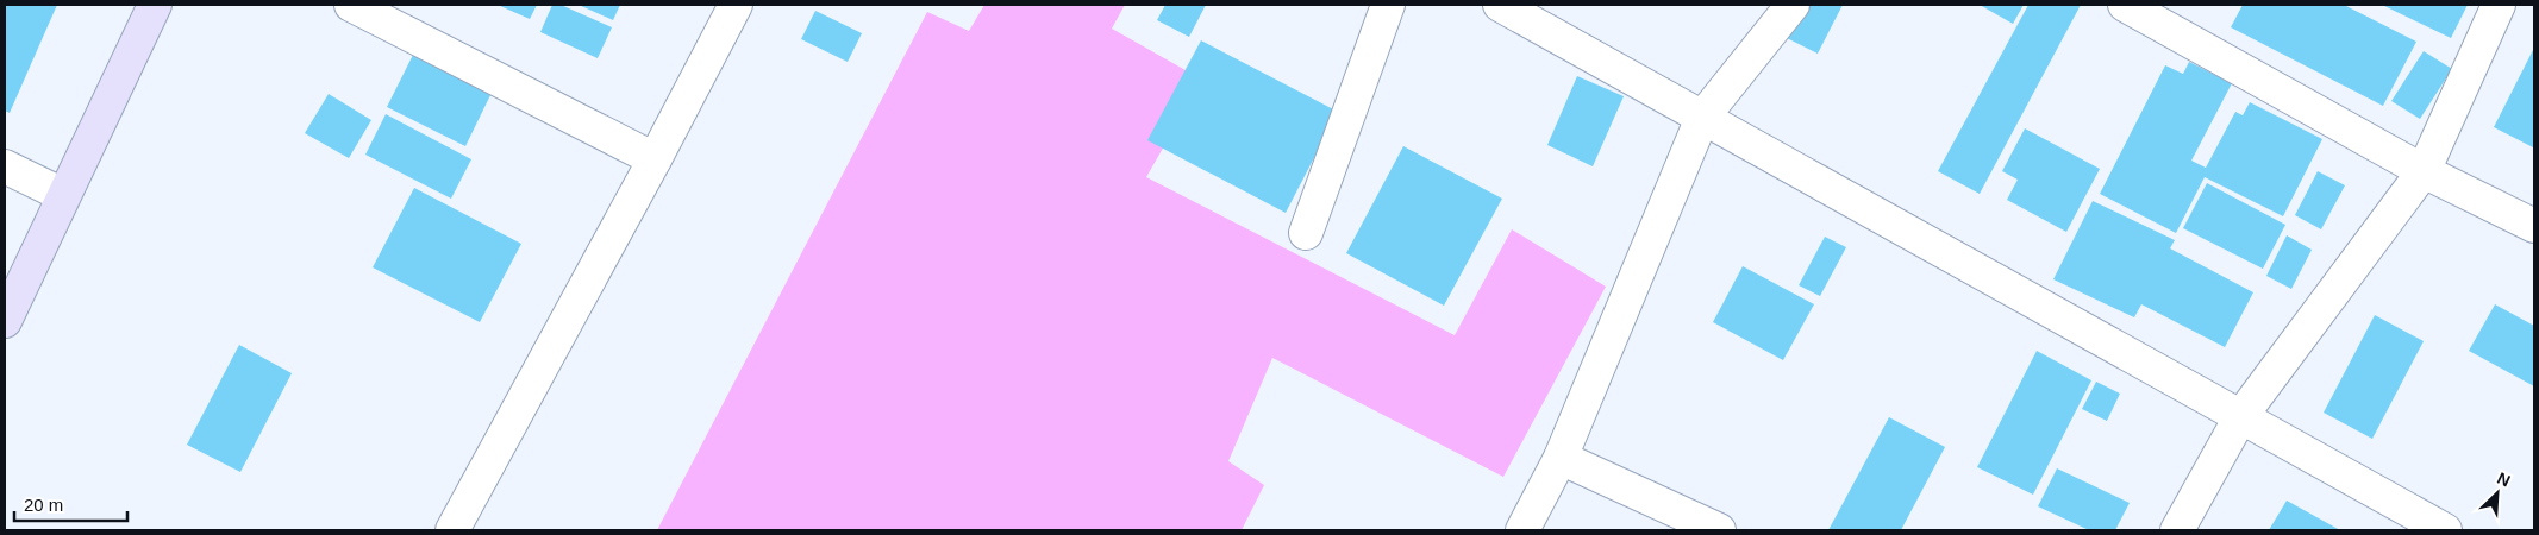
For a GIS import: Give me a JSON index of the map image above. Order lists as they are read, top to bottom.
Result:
{
  "scale_bar": "20 m",
  "north": "top right"
}
